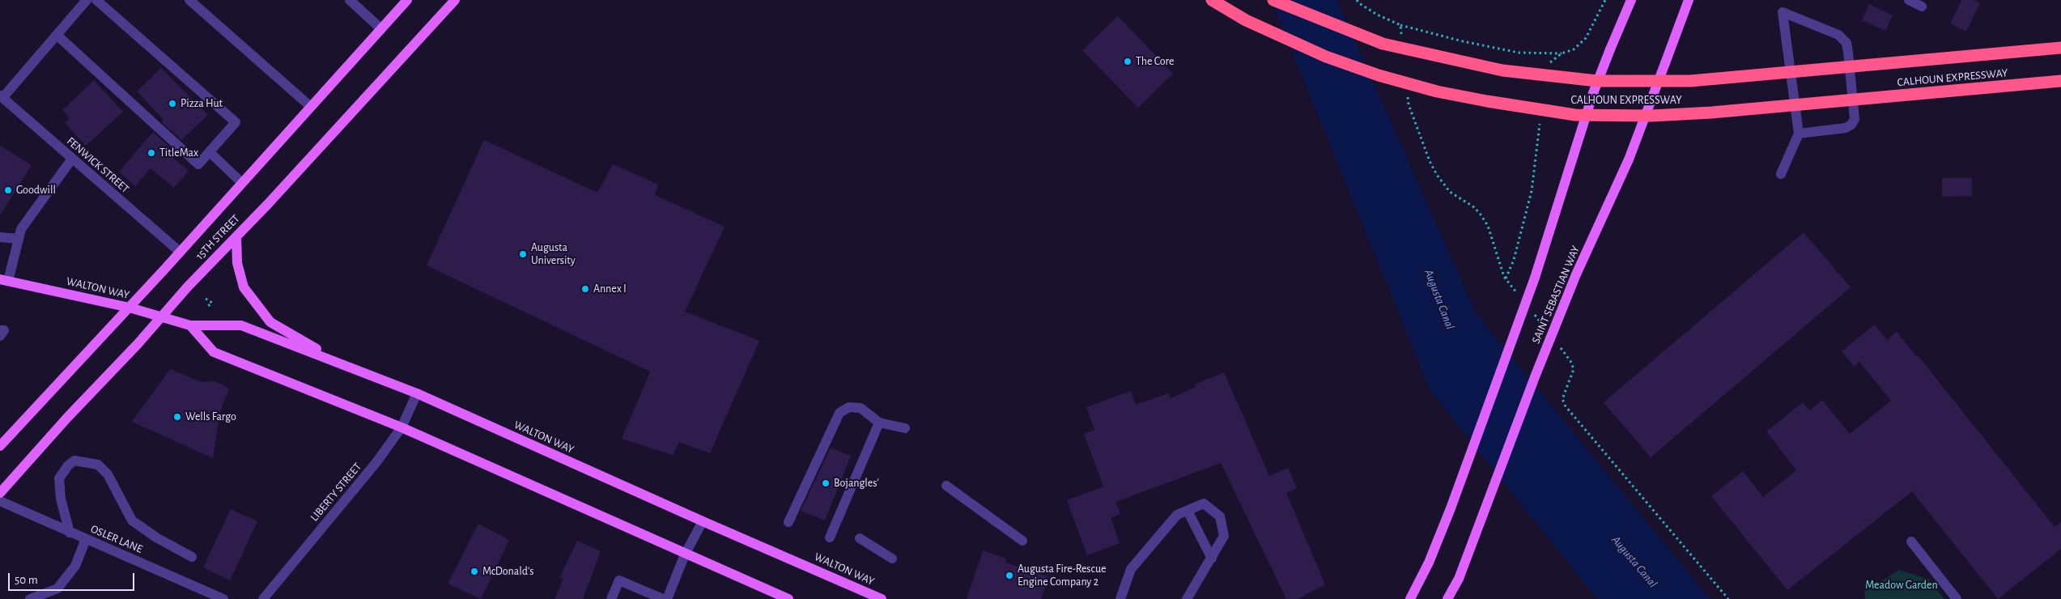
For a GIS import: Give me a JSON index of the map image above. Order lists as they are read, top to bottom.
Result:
{
  "streets": {
    "highway": ["CALHOUN EXPRESSWAY"],
    "main road": ["15TH STREET", "WALTON WAY", "SAINT SEBASTIAN WAY"],
    "street": ["FENWICK STREET", "LIBERTY STREET", "OSLER LANE"]
  },
  "crossings": [
    ["FENWICK STREET", "15TH STREET"],
    ["15TH STREET", "WALTON WAY"],
    ["WALTON WAY", "LIBERTY STREET"]
  ],
  "water": ["Augusta Canal"],
  "parks": ["Meadow Garden"],
  "places": [
    "The Core",
    "Pizza Hut",
    "TitleMax",
    "Goodwill",
    "Augusta University",
    "Annex I",
    "Wells Fargo",
    "Bojangles'",
    "McDonald's",
    "Augusta Fire-Rescue Engine Company 2"
  ],
  "scale_bar": "50 m"
}
